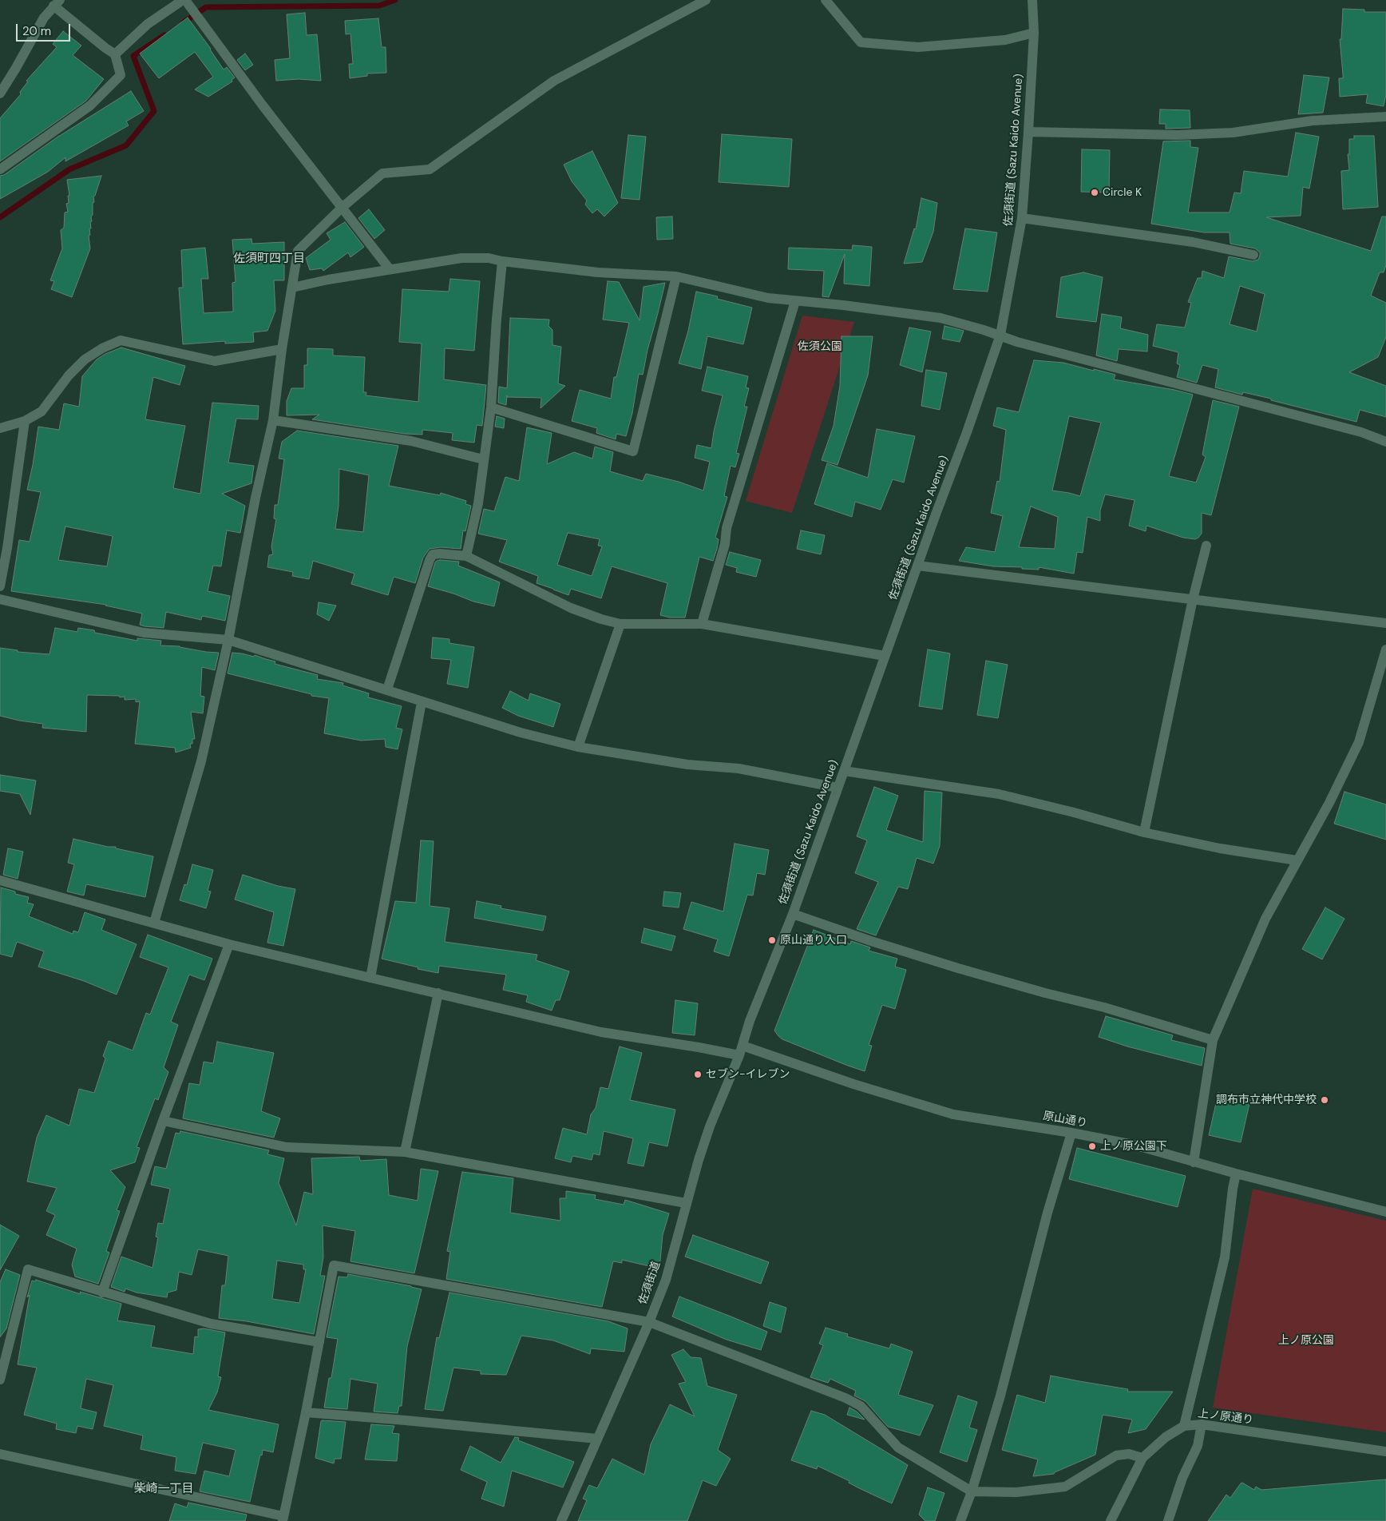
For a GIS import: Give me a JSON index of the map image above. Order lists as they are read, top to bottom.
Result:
{
  "streets": {
    "street": [
      "佐須街道 (Sazu Kaido Avenue)",
      "原山通り",
      "佐須街道",
      "上ノ原通り"
    ]
  },
  "crossings": [
    ["佐須街道 (Sazu Kaido Avenue)", "原山通り"],
    ["佐須街道 (Sazu Kaido Avenue)", "佐須街道"],
    ["原山通り", "佐須街道"]
  ],
  "districts": ["佐須町四丁目", "柴崎一丁目"],
  "parks": ["佐須公園", "上ノ原公園"],
  "places": [
    "Circle K",
    "原山通り入口",
    "セブン-イレブン",
    "調布市立神代中学校",
    "上ノ原公園下"
  ],
  "scale_bar": "20 m"
}
